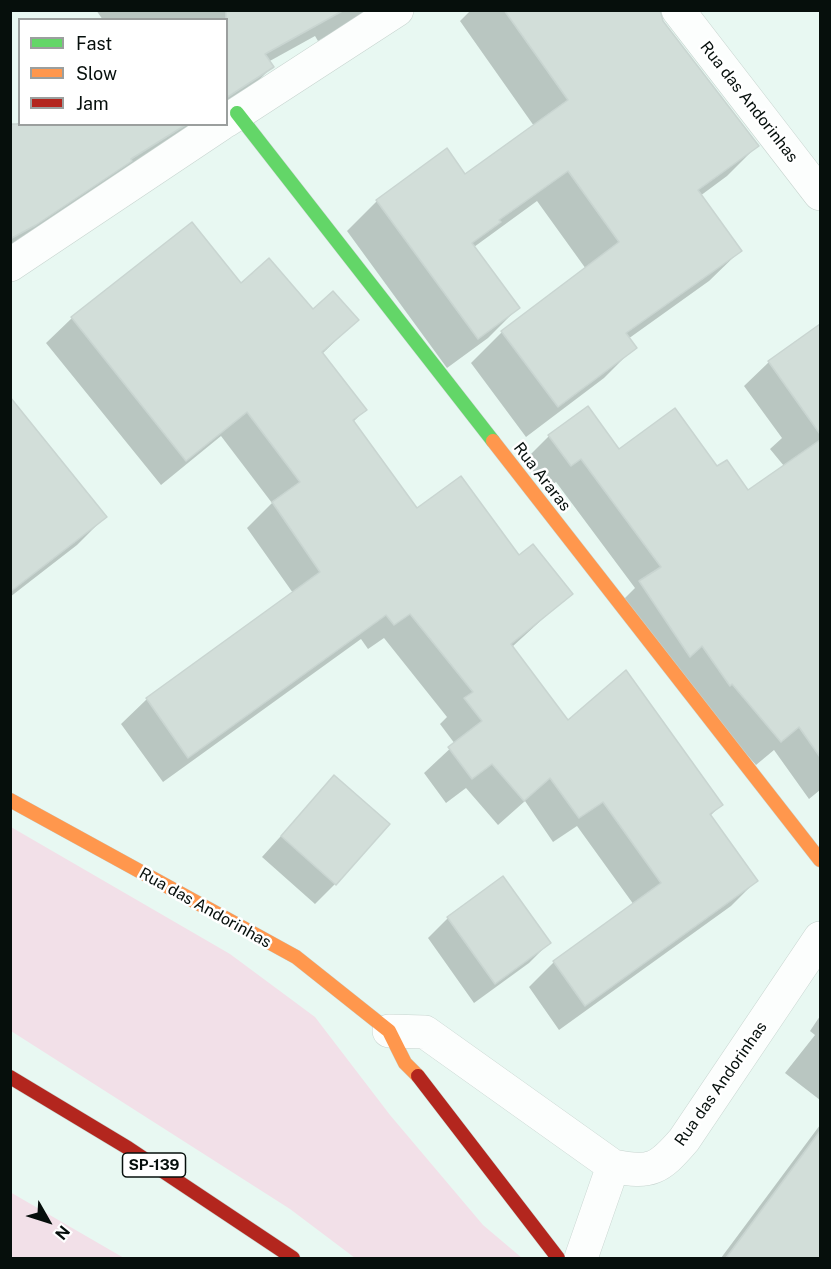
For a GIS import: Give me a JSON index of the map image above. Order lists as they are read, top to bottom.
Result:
{
  "streets": {
    "street": ["Rua das Andorinhas", "Rua Araras", "SP-139"]
  },
  "legend": ["Fast", "Slow", "Jam"],
  "north": "bottom right"
}
